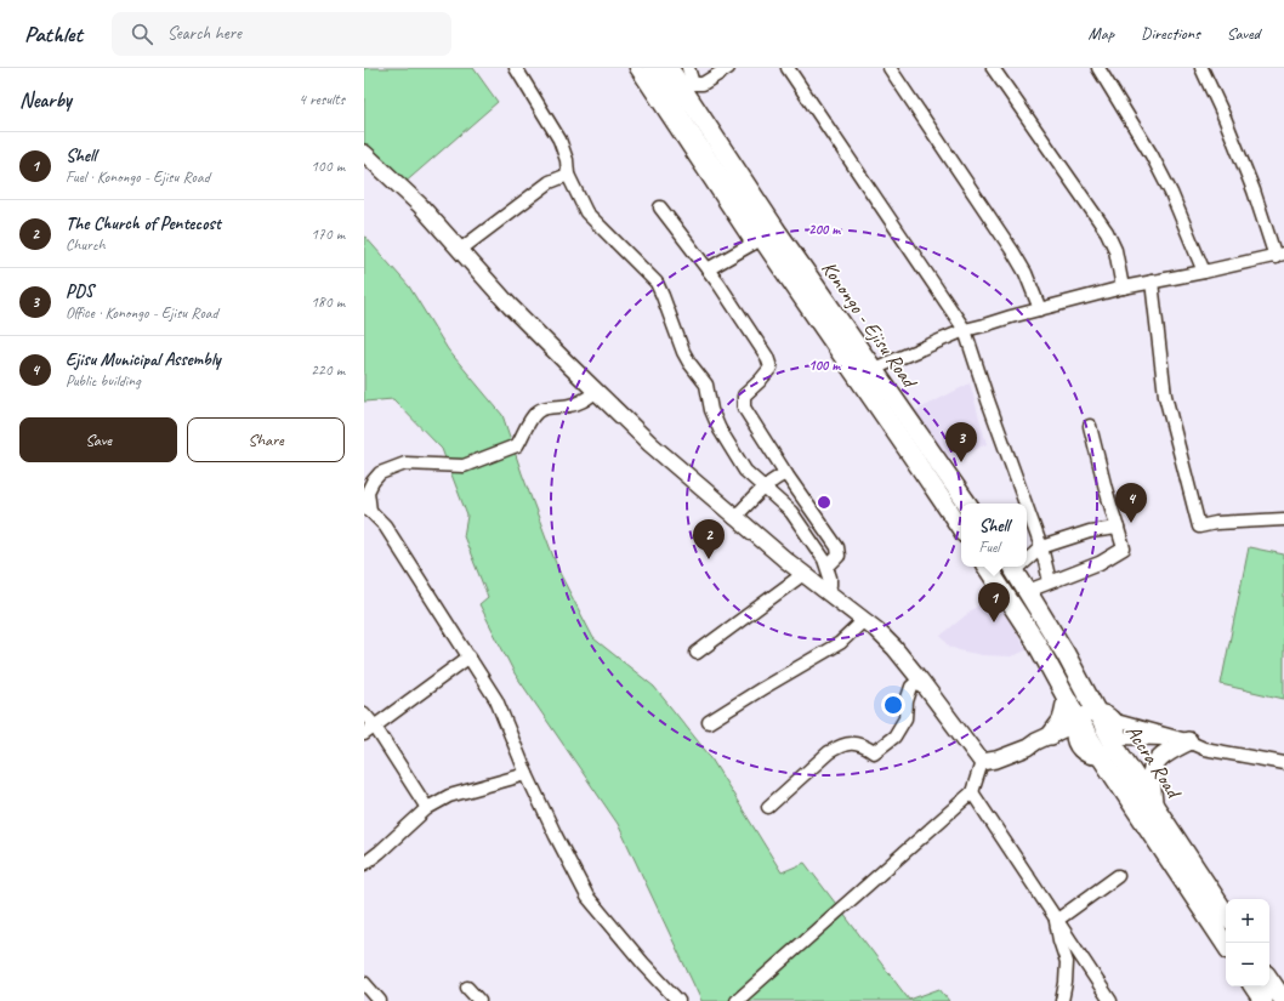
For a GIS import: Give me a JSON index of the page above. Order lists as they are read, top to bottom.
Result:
{
  "streets": {
    "highway": ["Konongo - Ejisu Road", "Accra Road"]
  },
  "page": {
    "header": "Pathlet",
    "search": "Search here",
    "nav": ["Map", "Directions", "Saved"],
    "heading": ["Nearby", "4 results"],
    "list": [
      {
        "mark": "1",
        "name": "Shell",
        "note": "Fuel · Konongo - Ejisu Road",
        "value": "100 m"
      },
      {
        "mark": "2",
        "name": "The Church of Pentecost",
        "note": "Church",
        "value": "170 m"
      },
      {
        "mark": "3",
        "name": "PDS",
        "note": "Office · Konongo - Ejisu Road",
        "value": "180 m"
      },
      {
        "mark": "4",
        "name": "Ejisu Municipal Assembly",
        "note": "Public building",
        "value": "220 m"
      }
    ],
    "buttons": ["Save", "Share"],
    "pins": [
      "3",
      "4",
      "2",
      "1"
    ],
    "popup": ["Shell", "Fuel"],
    "map_buttons": ["+", "−"]
  },
  "rings": ["200 m", "100 m"]
}
